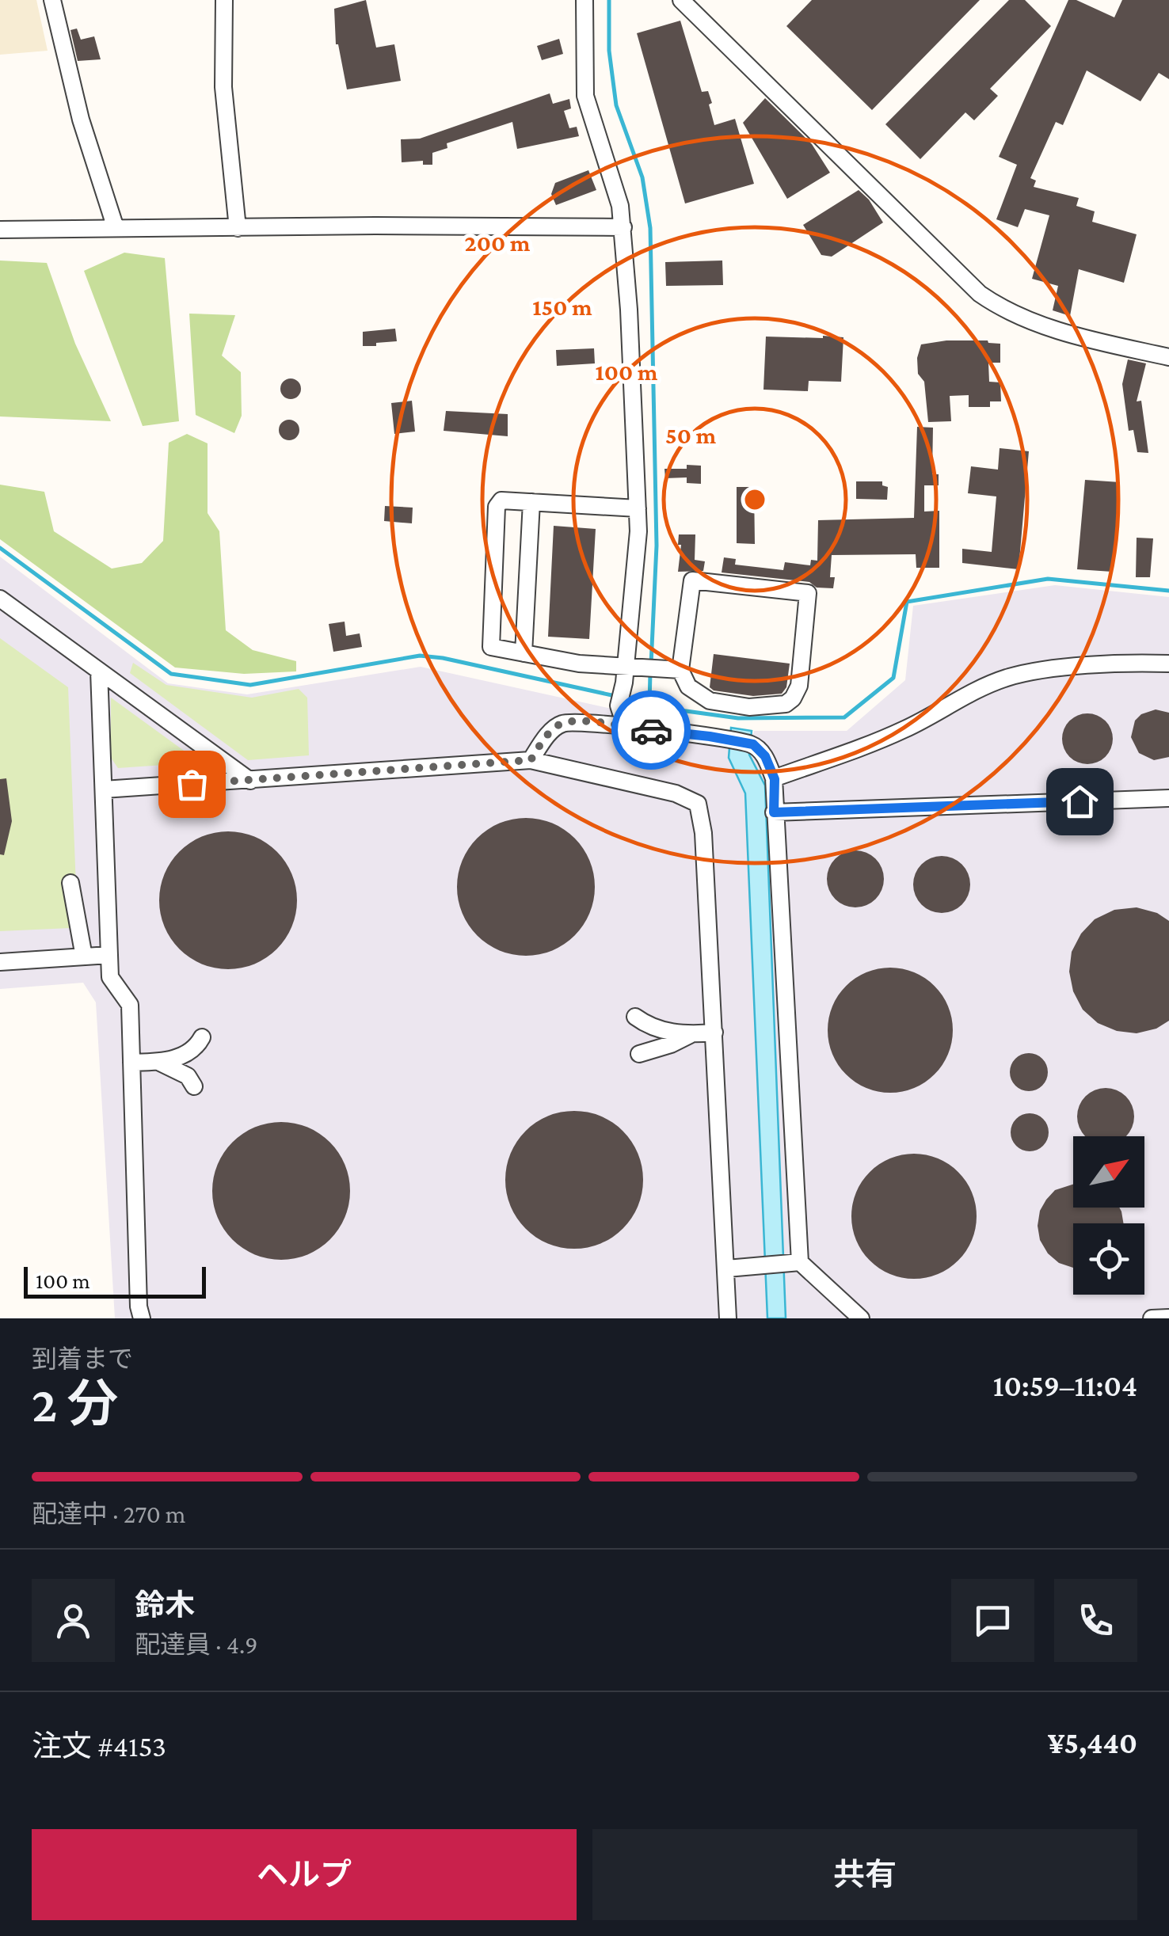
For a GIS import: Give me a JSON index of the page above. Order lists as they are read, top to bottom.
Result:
{
  "scale_bar": "100 m",
  "north": "top right",
  "page": {
    "scale": "100 m",
    "heading": ["2 分", "到着まで", "10:59–11:04"],
    "panel": [
      "鈴木",
      "配達員 · 4.9",
      "注文 #4153",
      "¥5,440"
    ],
    "bar": "配達中 · 270 m",
    "buttons": ["ヘルプ", "共有"]
  },
  "rings": [
    "200 m",
    "150 m",
    "100 m",
    "50 m"
  ]
}
